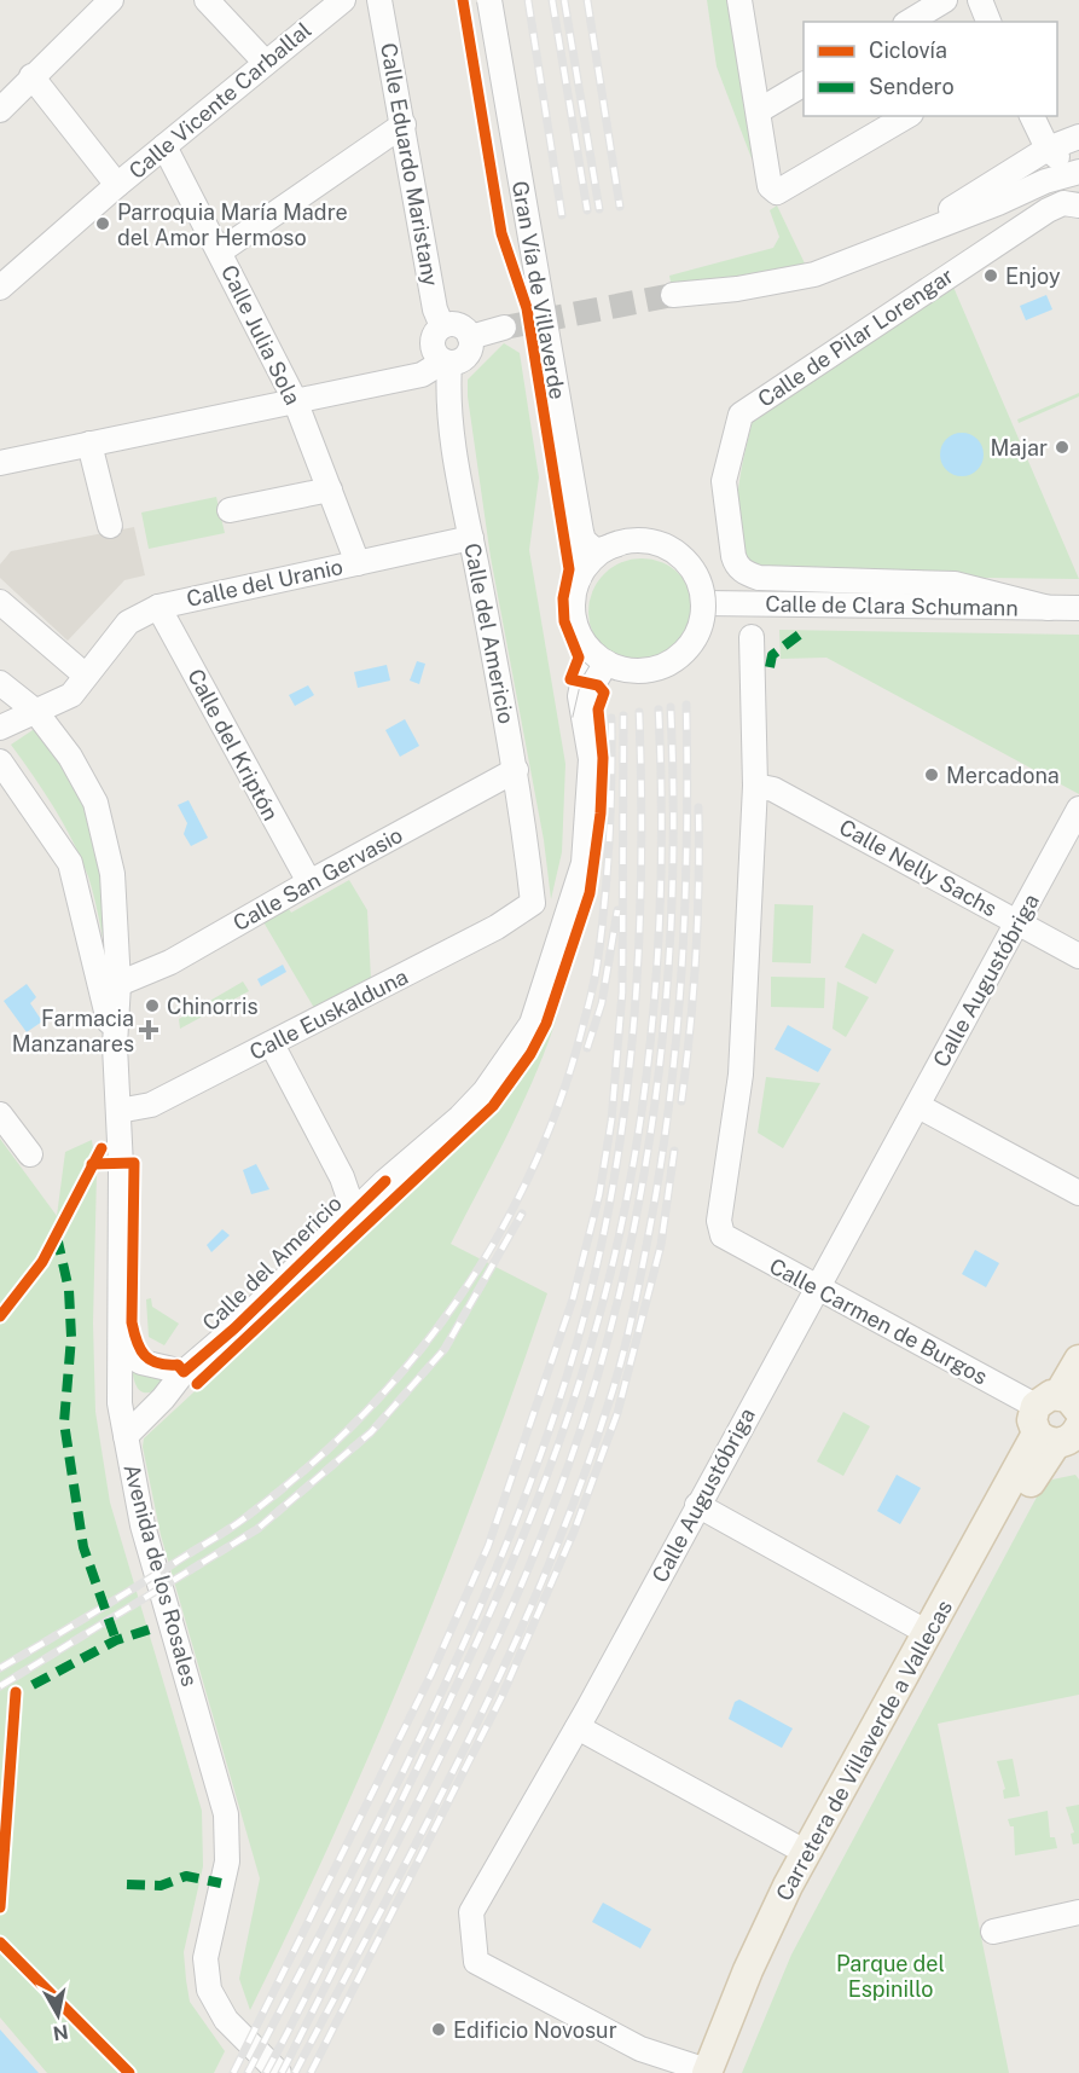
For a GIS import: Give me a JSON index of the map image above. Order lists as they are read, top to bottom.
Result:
{
  "streets": {
    "main road": ["Carretera de Villaverde a Vallecas"],
    "street": [
      "Calle Vicente Carballal",
      "Calle Eduardo Maristany",
      "Gran Vía de Villaverde",
      "Calle Julia Sola",
      "Calle de Pilar Lorengar",
      "Calle del Uranio",
      "Calle de Clara Schumann",
      "Calle del Americio",
      "Calle del Kriptón",
      "Calle Nelly Sachs",
      "Calle San Gervasio",
      "Calle Augustóbriga",
      "Calle Euskalduna",
      "Calle Carmen de Burgos",
      "Avenida de los Rosales"
    ]
  },
  "crossings": [
    ["Calle Vicente Carballal", "Calle Julia Sola"],
    ["Calle Eduardo Maristany", "Calle del Americio"],
    ["Gran Vía de Villaverde", "Calle de Clara Schumann"],
    ["Gran Vía de Villaverde", "Calle del Americio"],
    ["Calle Julia Sola", "Calle del Uranio"],
    ["Calle de Pilar Lorengar", "Calle de Clara Schumann"],
    ["Calle del Uranio", "Calle del Americio"],
    ["Calle del Uranio", "Calle del Kriptón"],
    ["Calle del Uranio", "Avenida de los Rosales"],
    ["Calle de Clara Schumann", "Calle del Americio"],
    ["Calle del Americio", "Calle San Gervasio"],
    ["Calle del Americio", "Calle Euskalduna"],
    ["Calle del Americio", "Avenida de los Rosales"],
    ["Calle del Kriptón", "Calle San Gervasio"],
    ["Calle Nelly Sachs", "Calle Augustóbriga"],
    ["Calle Nelly Sachs", "Calle Carmen de Burgos"],
    ["Calle San Gervasio", "Avenida de los Rosales"],
    ["Calle Augustóbriga", "Calle Carmen de Burgos"],
    ["Calle Augustóbriga", "Carretera de Villaverde a Vallecas"],
    ["Calle Euskalduna", "Avenida de los Rosales"],
    ["Calle Carmen de Burgos", "Carretera de Villaverde a Vallecas"]
  ],
  "parks": ["Parque del Espinillo"],
  "places": {
    "other": [
      "Parroquia María Madre del Amor Hermoso",
      "Enjoy",
      "Majar",
      "Mercadona",
      "Chinorris",
      "Edificio Novosur"
    ],
    "health": ["Farmacia Manzanares"]
  },
  "legend": ["Ciclovía", "Sendero"],
  "north": "bottom"
}
